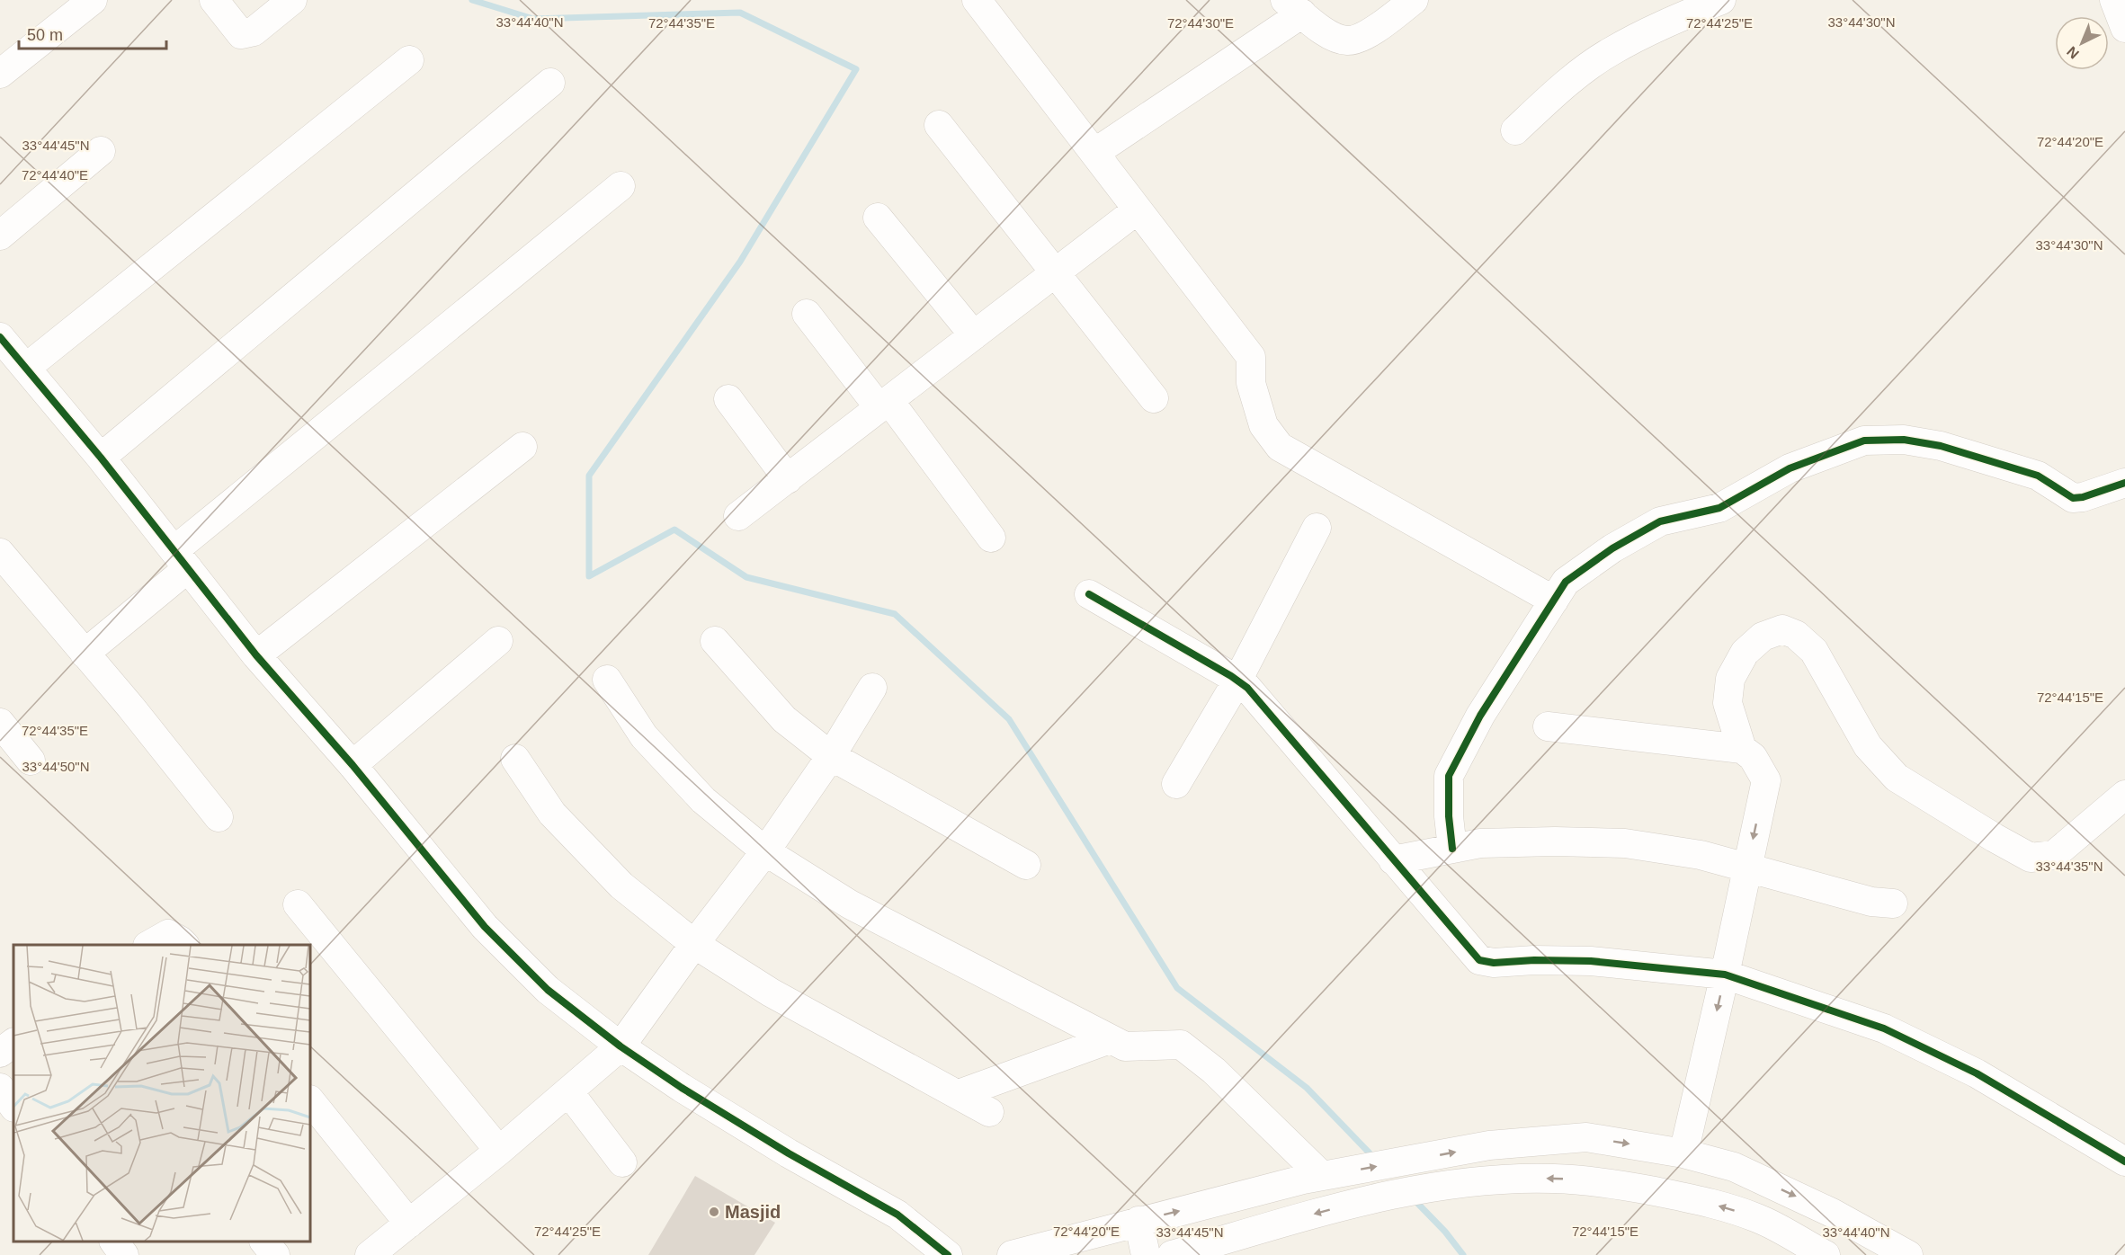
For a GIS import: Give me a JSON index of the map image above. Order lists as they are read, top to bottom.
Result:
{
  "places": ["Masjid"],
  "scale_bar": "50 m",
  "north": "bottom left",
  "coordinates": [
    "33°44'40\"N",
    "33°44'30\"N",
    "72°44'35\"E",
    "72°44'30\"E",
    "72°44'25\"E",
    "72°44'20\"E",
    "33°44'45\"N",
    "72°44'40\"E",
    "72°44'15\"E",
    "33°44'50\"N",
    "33°44'35\"N"
  ]
}
